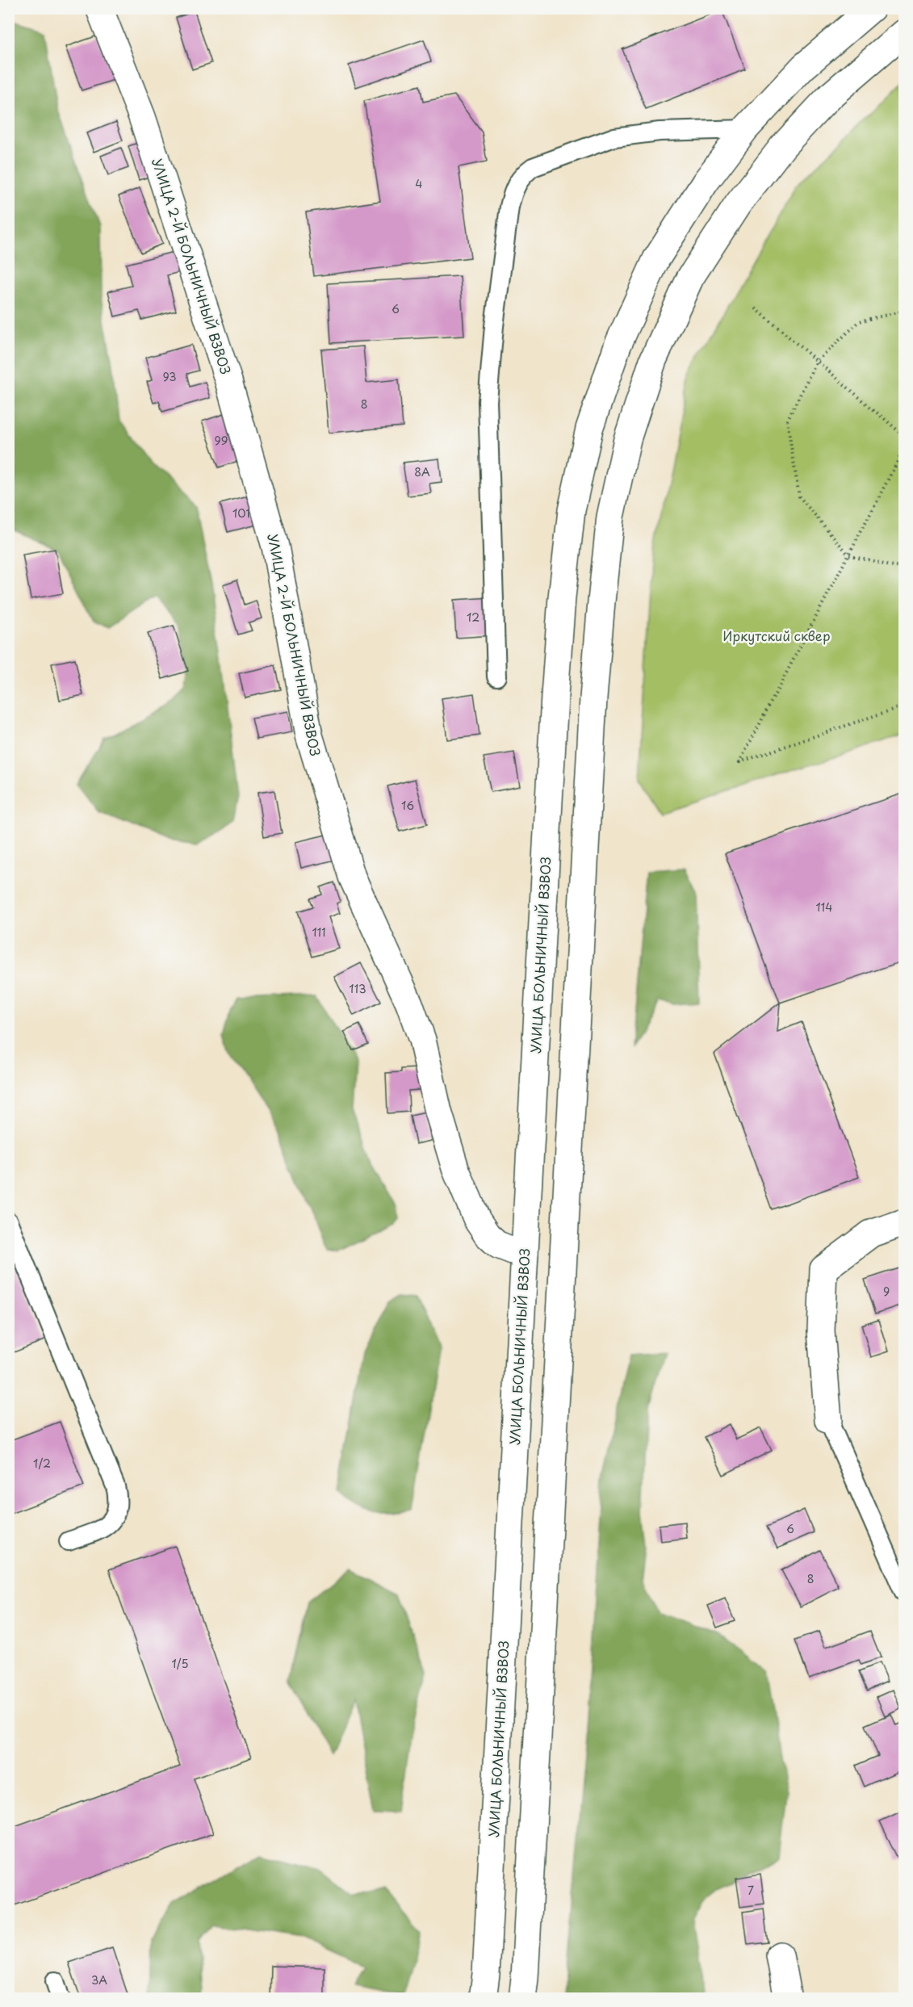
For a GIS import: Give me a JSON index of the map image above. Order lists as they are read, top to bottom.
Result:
{
  "streets": {
    "main road": ["УЛИЦА 2-Й БОЛЬНИЧНЫЙ ВЗВОЗ", "УЛИЦА БОЛЬНИЧНЫЙ ВЗВОЗ"]
  },
  "crossings": [
    ["УЛИЦА 2-Й БОЛЬНИЧНЫЙ ВЗВОЗ", "УЛИЦА БОЛЬНИЧНЫЙ ВЗВОЗ"]
  ],
  "parks": ["Иркутский сквер"],
  "house_numbers": [
    "4",
    "6",
    "93",
    "8",
    "99",
    "8А",
    "101",
    "12",
    "16",
    "114",
    "111",
    "113",
    "9",
    "1/2",
    "6",
    "8",
    "1/5",
    "7",
    "3А"
  ]
}
